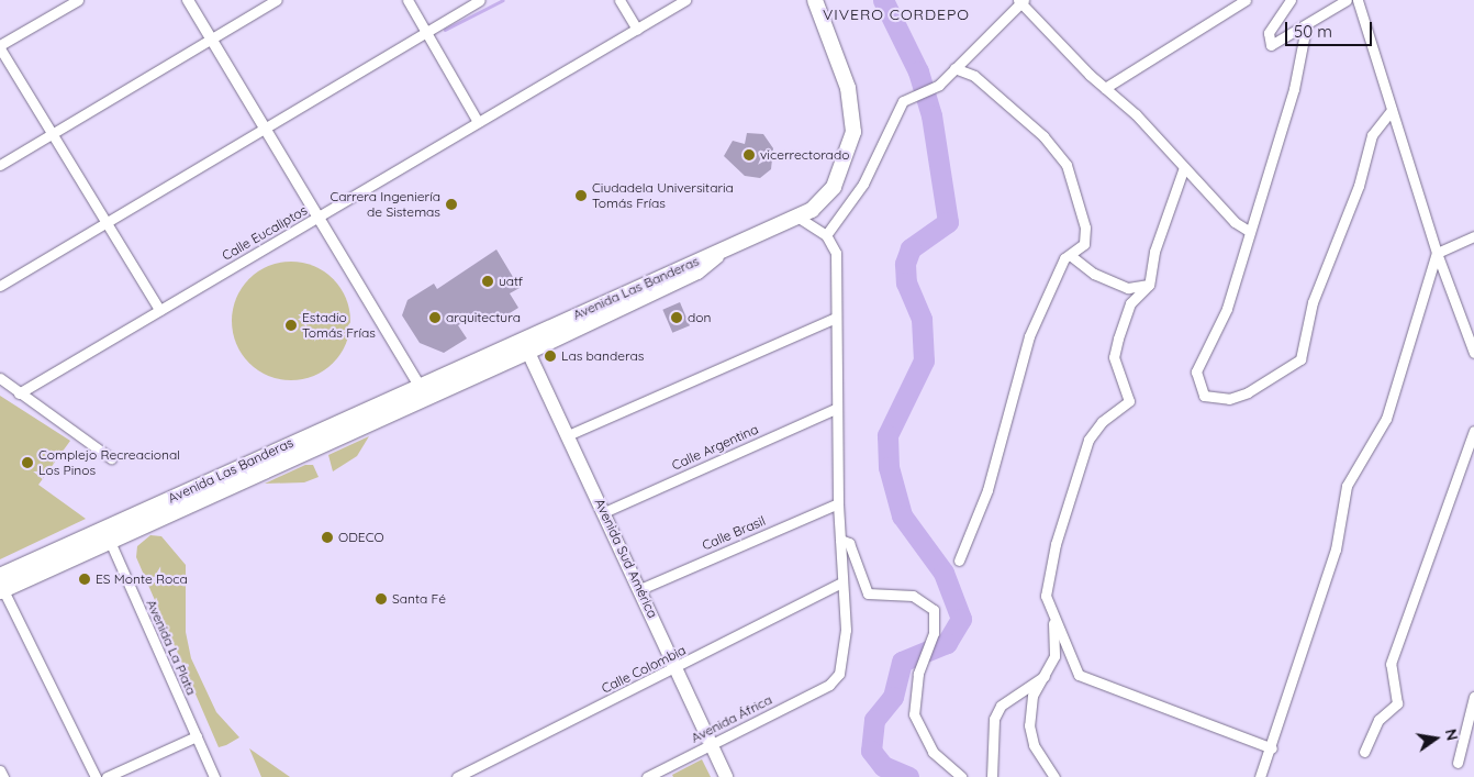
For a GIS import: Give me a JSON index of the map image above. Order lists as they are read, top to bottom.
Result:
{
  "streets": {
    "main road": ["Avenida Las Banderas", "Avenida Sud América"],
    "street": [
      "Calle Eucaliptos",
      "Calle Argentina",
      "Calle Brasil",
      "Avenida La Plata",
      "Calle Colombia",
      "Avenida África"
    ]
  },
  "crossings": [
    ["Avenida Las Banderas", "Avenida Sud América"],
    ["Avenida Las Banderas", "Avenida La Plata"],
    ["Calle Argentina", "Avenida Sud América"],
    ["Calle Brasil", "Avenida Sud América"],
    ["Avenida Sud América", "Calle Colombia"],
    ["Avenida Sud América", "Avenida África"],
    ["Calle Colombia", "Avenida África"]
  ],
  "districts": ["VIVERO CORDEPO"],
  "places": [
    "vicerrectorado",
    "Ciudadela Universitaria Tomás Frías",
    "Carrera Ingeniería de Sistemas",
    "uatf",
    "arquitectura",
    "don",
    "Estadio Tomás Frías",
    "Las banderas",
    "Complejo Recreacional Los Pinos",
    "ODECO",
    "ES Monte Roca",
    "Santa Fé"
  ],
  "scale_bar": "50 m",
  "north": "right"
}
